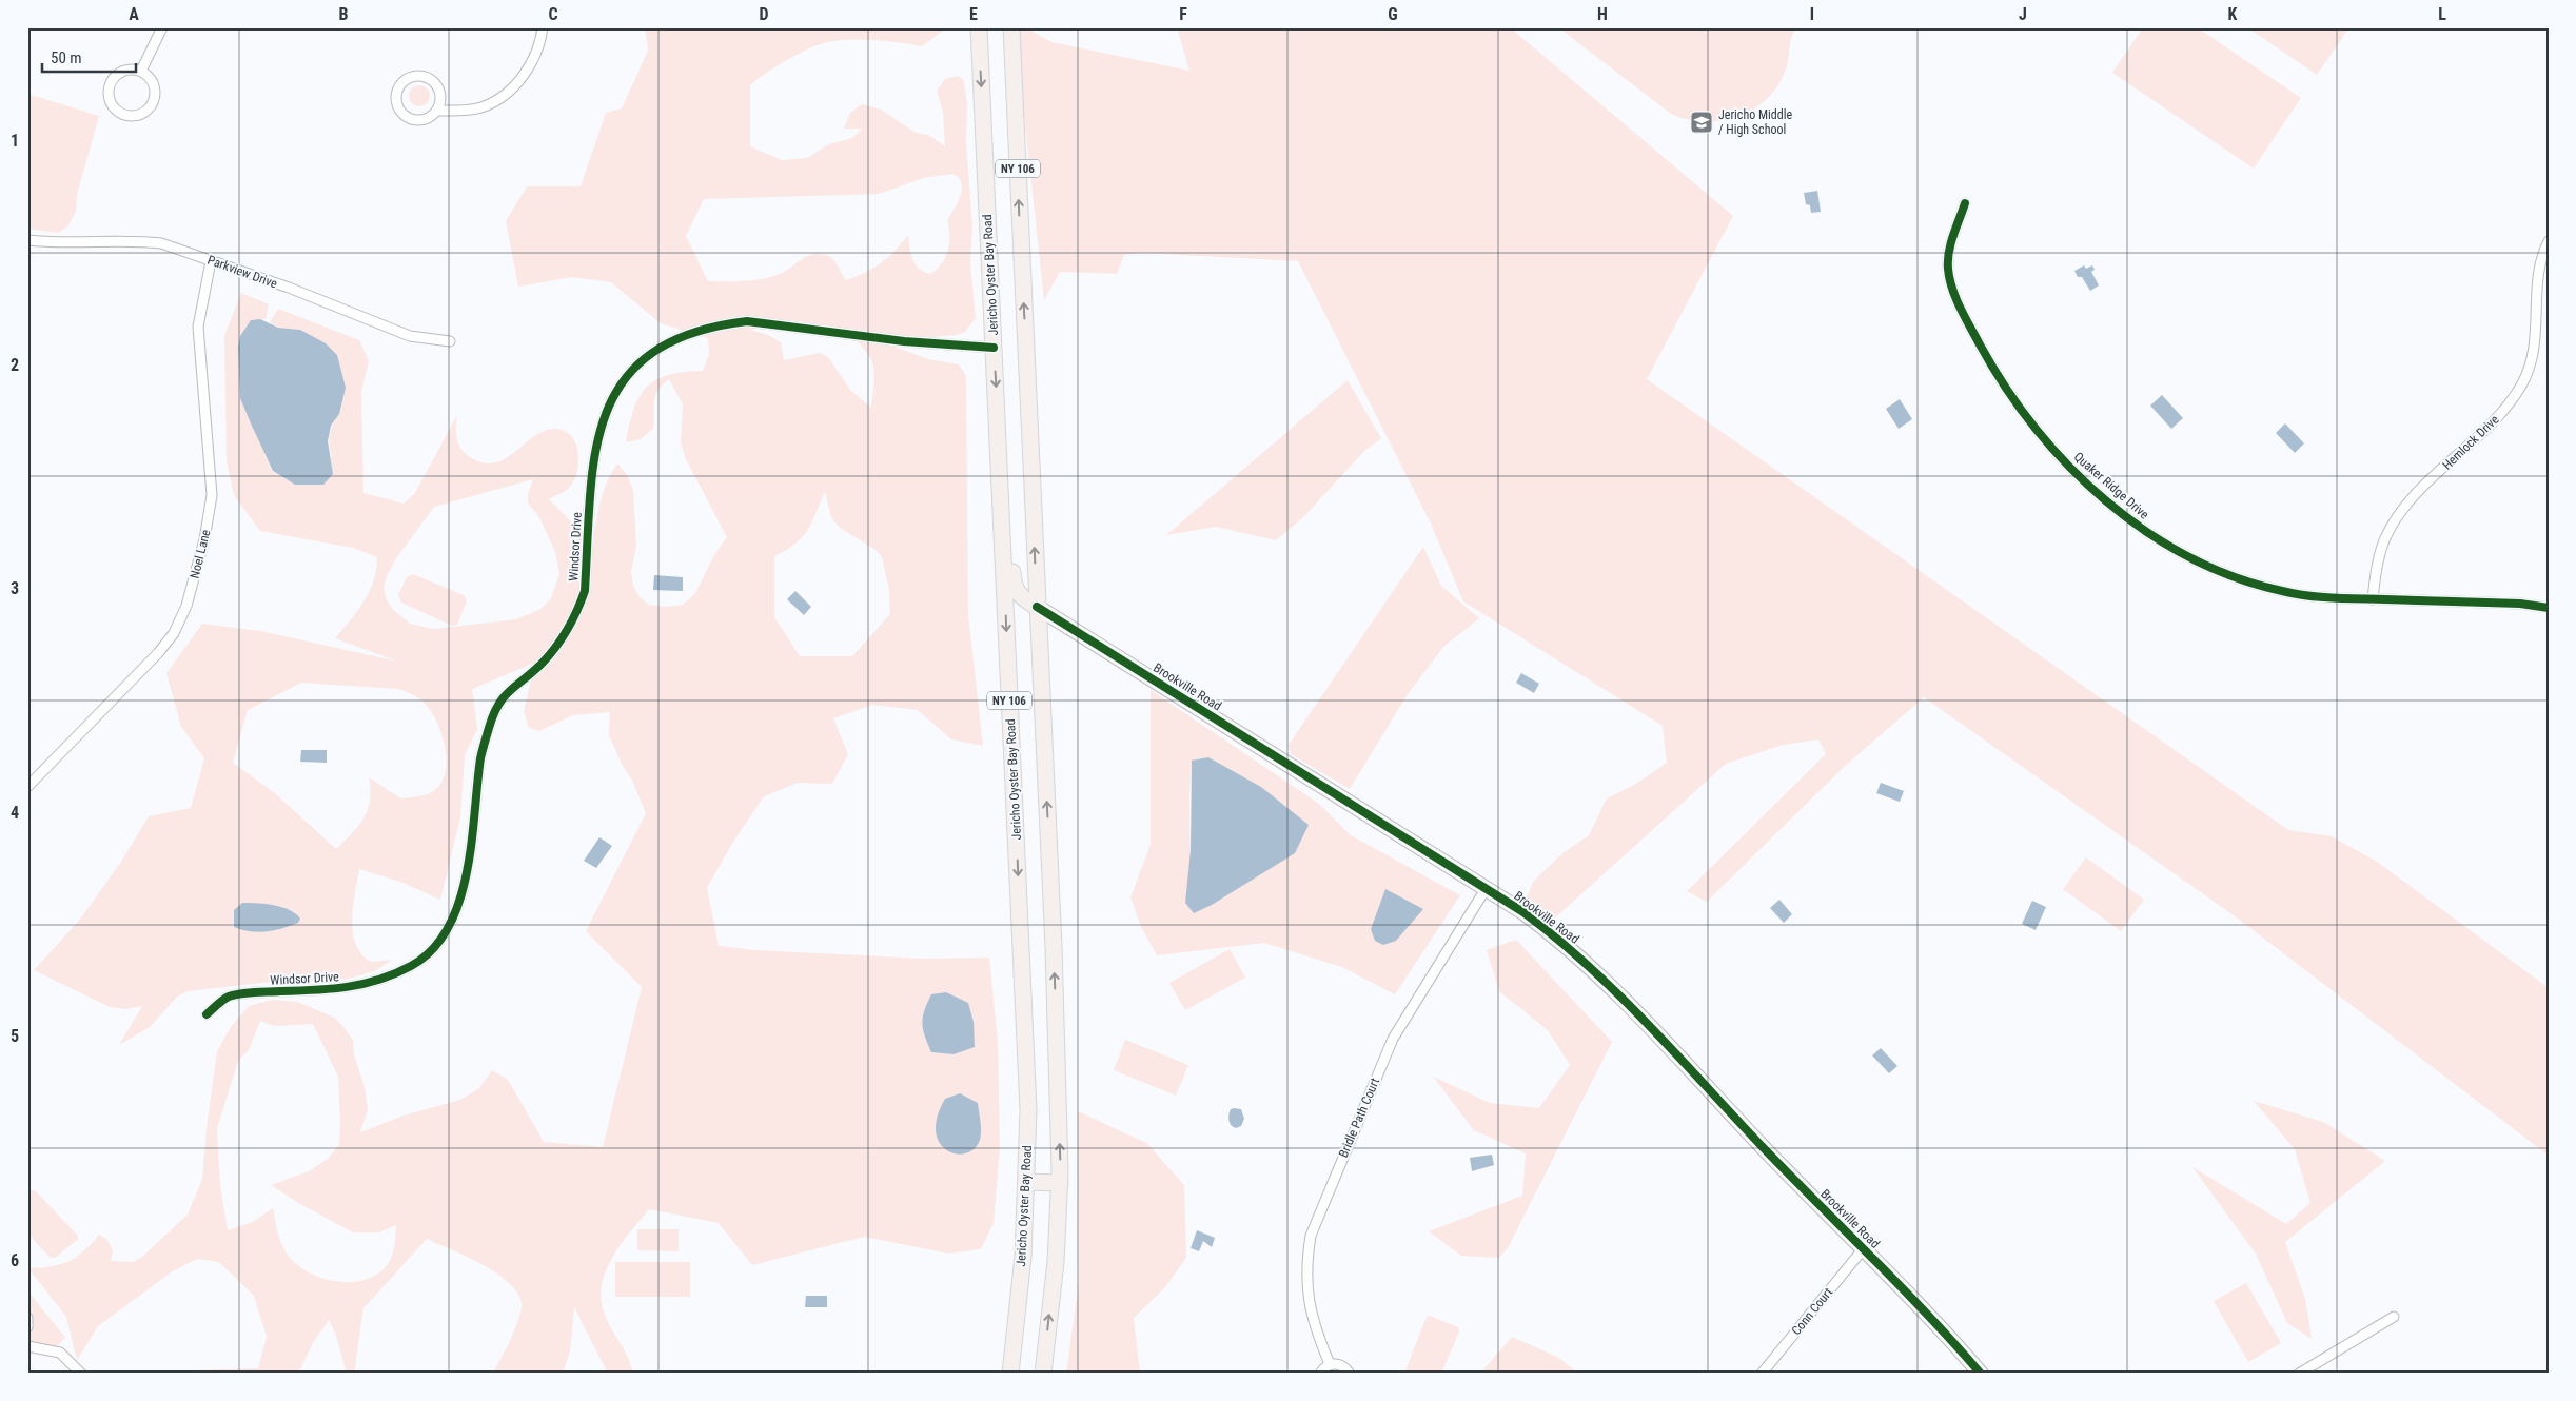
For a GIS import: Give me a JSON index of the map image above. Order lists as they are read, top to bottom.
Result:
{
  "streets": {
    "main road": ["NY 106", "Jericho Oyster Bay Road"],
    "street": [
      "Parkview Drive",
      "Hemlock Drive",
      "Quaker Ridge Drive",
      "Windsor Drive",
      "Noel Lane",
      "Brookville Road",
      "Bridle Path Court",
      "Conn Court"
    ]
  },
  "crossings": [
    ["NY 106", "Brookville Road"],
    ["Parkview Drive", "Noel Lane"],
    ["Jericho Oyster Bay Road", "Windsor Drive"],
    ["Hemlock Drive", "Quaker Ridge Drive"],
    ["Brookville Road", "Bridle Path Court"],
    ["Brookville Road", "Conn Court"]
  ],
  "places": {
    "school or university": ["Jericho Middle / High School"]
  },
  "scale_bar": "50 m",
  "grid": {
    "columns": [
      "A",
      "B",
      "C",
      "D",
      "E",
      "F",
      "G",
      "H",
      "I",
      "J",
      "K",
      "L"
    ],
    "rows": [
      "1",
      "2",
      "3",
      "4",
      "5",
      "6"
    ]
  }
}
